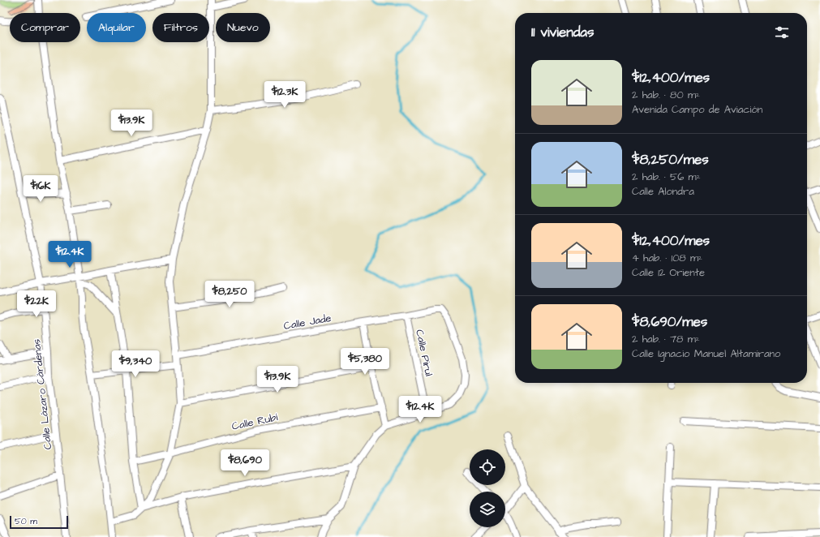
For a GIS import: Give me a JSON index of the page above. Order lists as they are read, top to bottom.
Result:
{
  "streets": {
    "street": [
      "Calle Jade",
      "Calle Pirul",
      "Calle Lázaro Cárdenas",
      "Calle Rubí"
    ]
  },
  "crossings": [
    ["Calle Jade", "Calle Pirul"]
  ],
  "scale_bar": "50 m",
  "page": {
    "chip": [
      "Comprar",
      "Alquilar",
      "Filtros",
      "Nuevo"
    ],
    "heading": "11 viviendas",
    "list": [
      {
        "name": "$12,400/mes",
        "note": "2 hab. · 80 m² · Avenida Campo de Aviación"
      },
      {
        "name": "$8,250/mes",
        "note": "2 hab. · 56 m² · Calle Alondra"
      },
      {
        "name": "$12,400/mes",
        "note": "4 hab. · 108 m² · Calle 12 Oriente"
      },
      {
        "name": "$8,690/mes",
        "note": "2 hab. · 78 m² · Calle Ignacio Manuel Altamirano"
      }
    ],
    "price": [
      "$12.3K",
      "$13.9K",
      "$16K",
      "$12.4K",
      "$8,250",
      "$22K",
      "$5,380",
      "$9,340",
      "$13.9K",
      "$12.4K",
      "$8,690"
    ],
    "scale": "50 m"
  }
}
